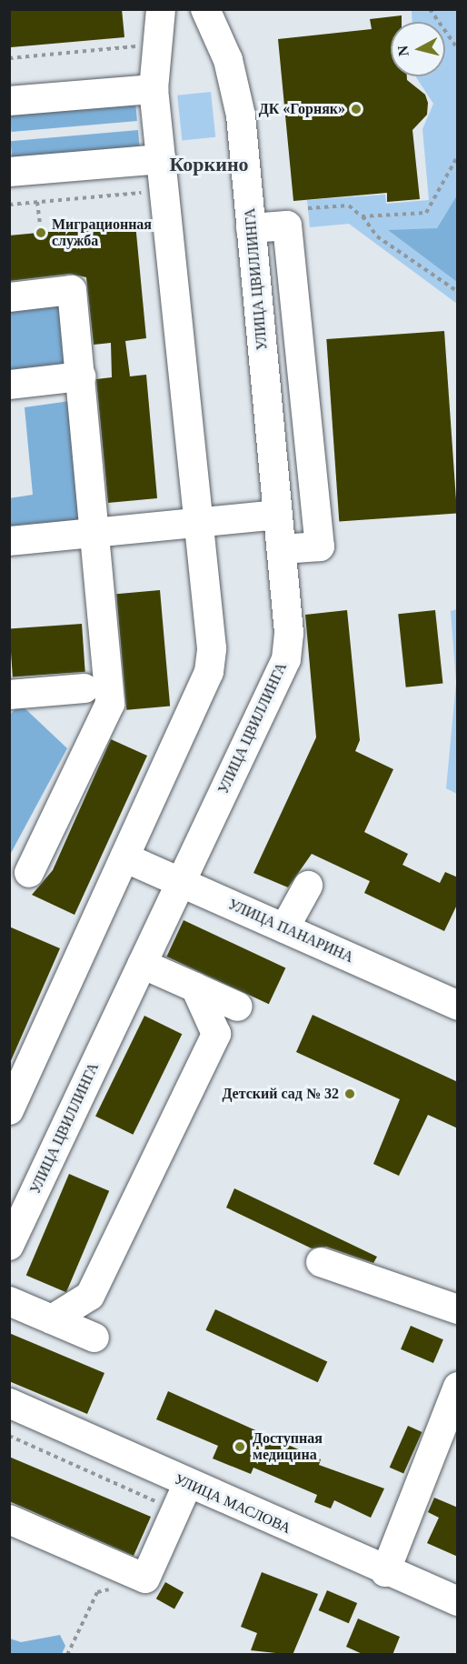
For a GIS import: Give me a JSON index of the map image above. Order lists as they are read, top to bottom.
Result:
{
  "streets": {
    "street": ["УЛИЦА ЦВИЛЛИНГА", "УЛИЦА ПАНАРИНА", "УЛИЦА МАСЛОВА"]
  },
  "crossings": [
    ["УЛИЦА ЦВИЛЛИНГА", "УЛИЦА ПАНАРИНА"]
  ],
  "districts": ["Коркино"],
  "places": [
    "ДК «Горняк»",
    "Миграционная служба",
    "Детский сад № 32",
    "Доступная медицина"
  ],
  "north": "left"
}
